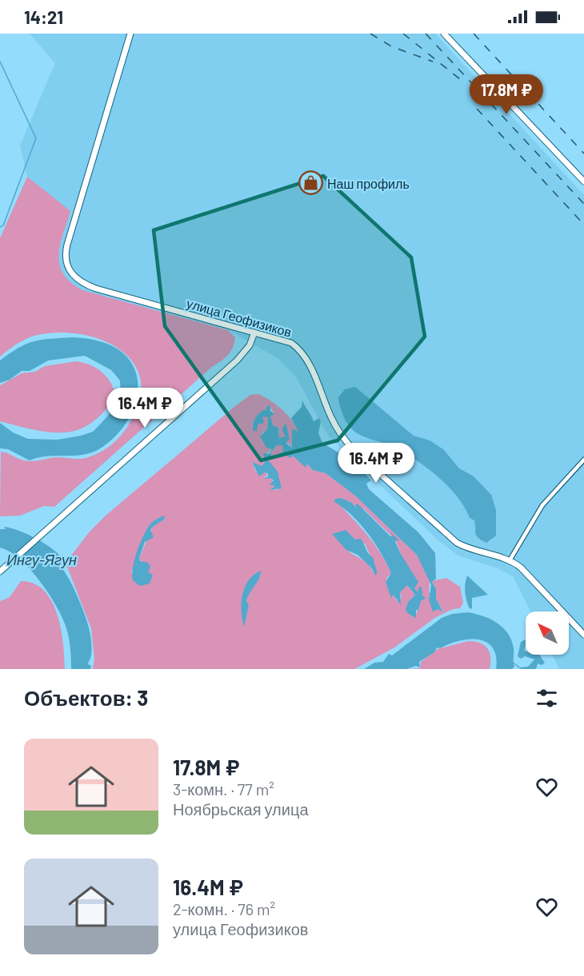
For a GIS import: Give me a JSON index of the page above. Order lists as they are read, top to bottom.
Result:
{
  "streets": {
    "main road": ["улица Геофизиков"]
  },
  "water": ["Ингу-Ягун"],
  "places": {
    "shop": ["Наш профиль"]
  },
  "north": "top left",
  "page": {
    "status": "14:21",
    "price": ["17.8M ₽", "16.4M ₽", "16.4M ₽"],
    "heading": "Объектов: 3",
    "list": [
      {
        "name": "17.8M ₽",
        "note": "3-комн. · 77 m² · Ноябрьская улица"
      },
      {
        "name": "16.4M ₽",
        "note": "2-комн. · 76 m² · улица Геофизиков"
      }
    ]
  }
}
